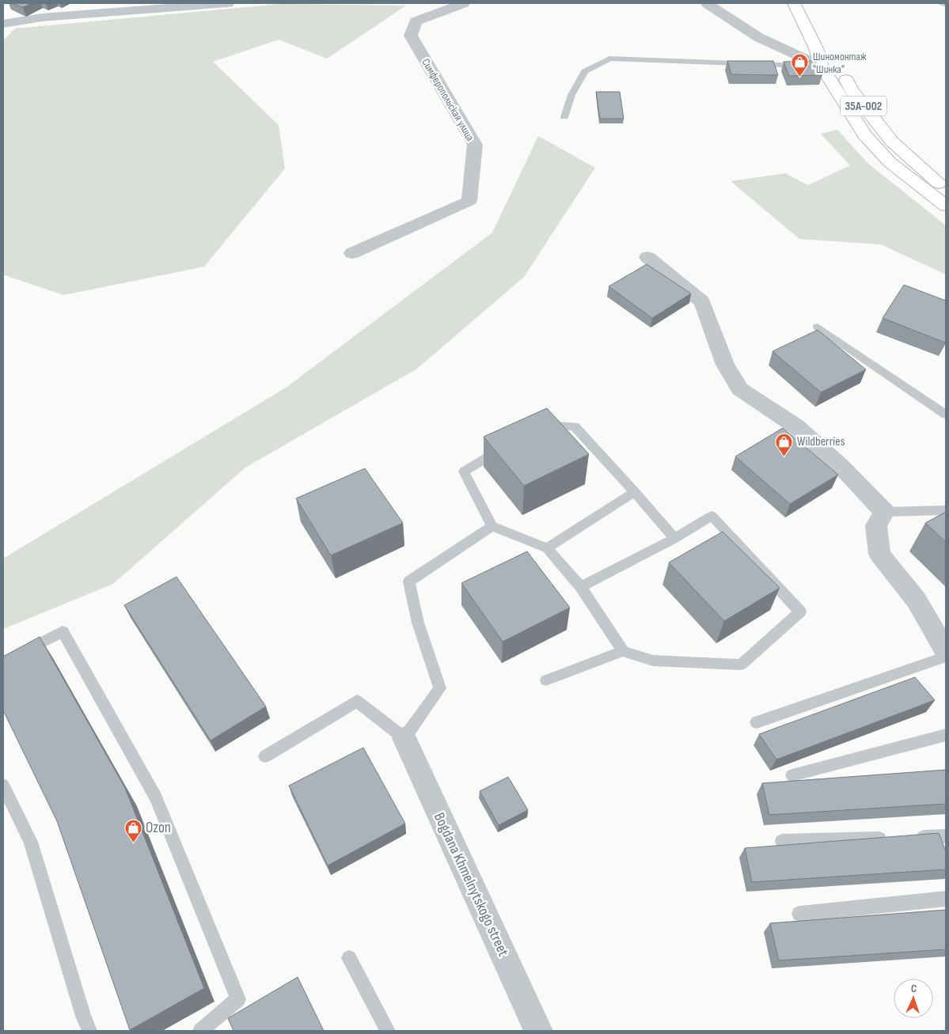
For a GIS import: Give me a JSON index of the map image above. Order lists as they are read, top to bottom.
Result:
{
  "streets": {
    "highway": ["35А-002"],
    "street": ["Симферопольская улица", "Bogdana Khmelnytskogo street"]
  },
  "places": {
    "shop": ["Шиномонтаж \"Шинка\"", "Wildberries", "Ozon"]
  },
  "north": "top"
}
